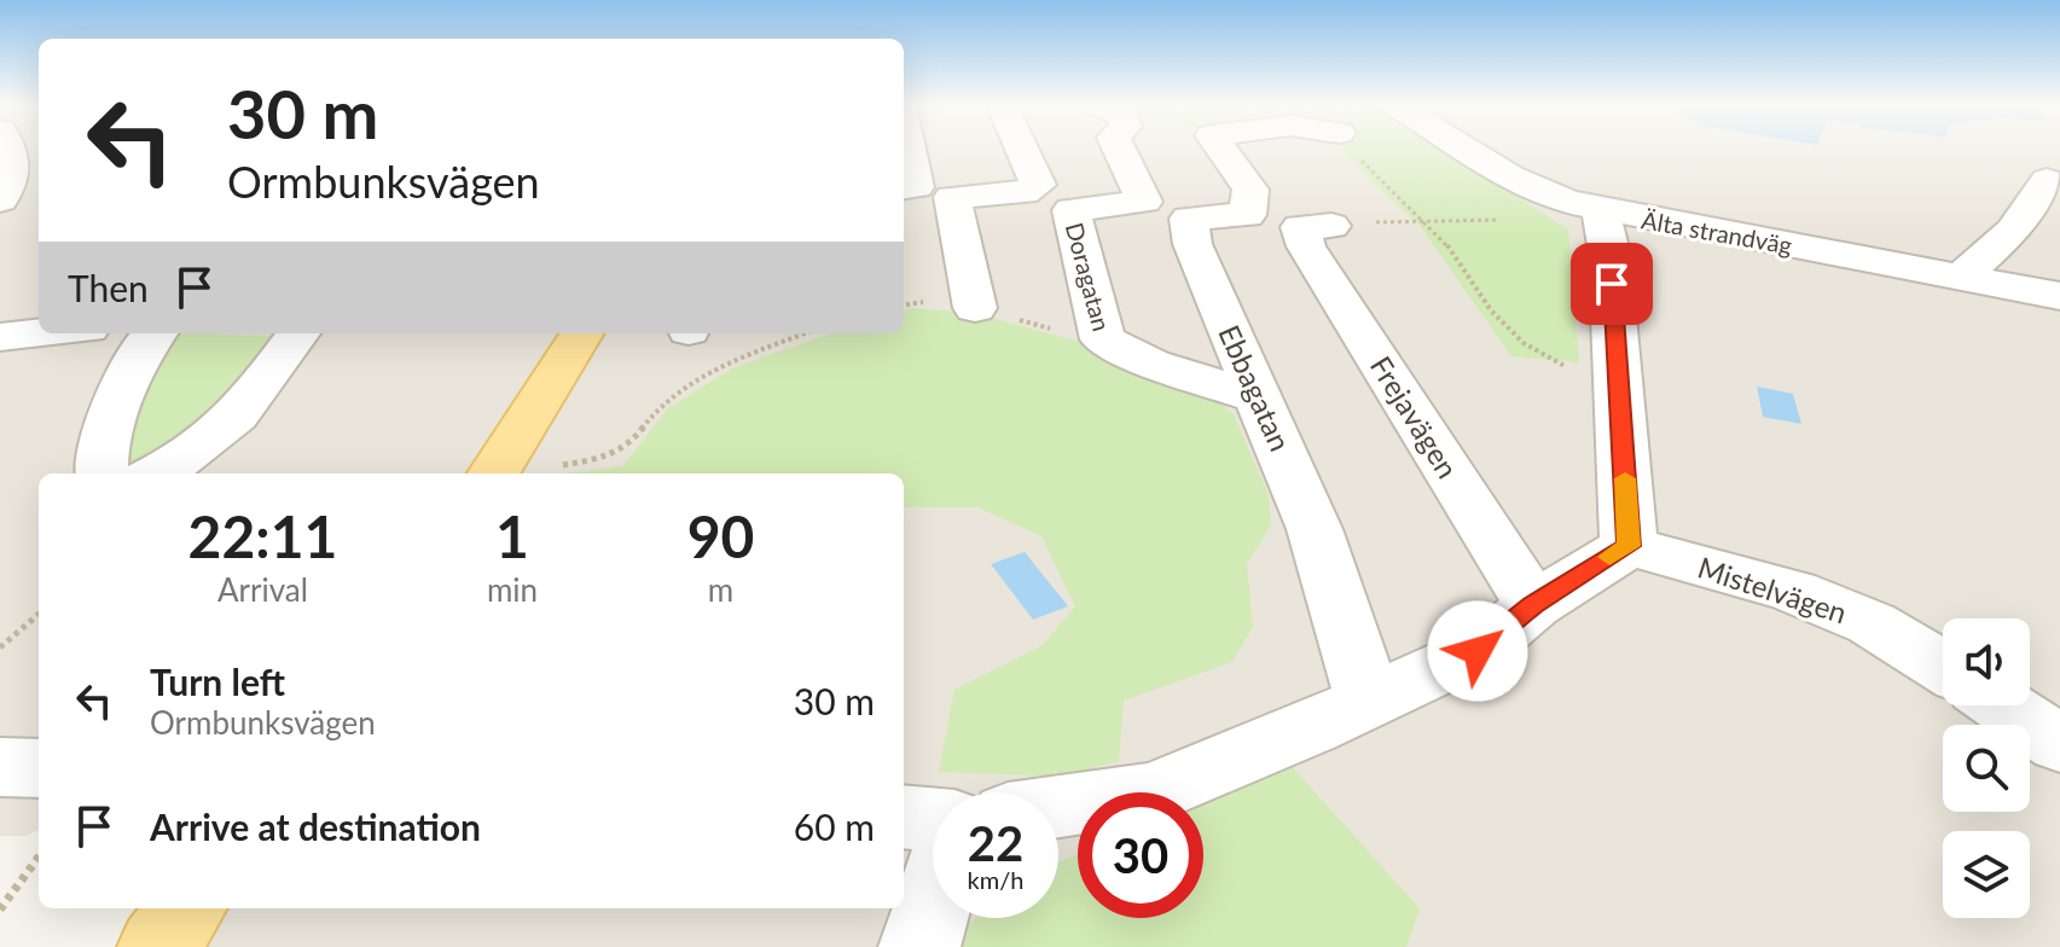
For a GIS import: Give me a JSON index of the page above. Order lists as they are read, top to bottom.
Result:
{
  "streets": {
    "street": [
      "Älta strandväg",
      "Doragatan",
      "Ebbagatan",
      "Frejavägen",
      "Mistelvägen"
    ]
  },
  "crossings": [
    ["Doragatan", "Ebbagatan"]
  ],
  "page": {
    "turn": ["30 m", "Ormbunksvägen"],
    "then": "Then",
    "eta": [
      "22:11",
      "Arrival",
      "1",
      "min",
      "90",
      "m"
    ],
    "list": [
      {
        "name": "Turn left",
        "note": "Ormbunksvägen",
        "value": "30 m"
      },
      {
        "name": "Arrive at destination",
        "value": "60 m"
      }
    ],
    "speed": "22 km/h",
    "limit": "30"
  }
}
